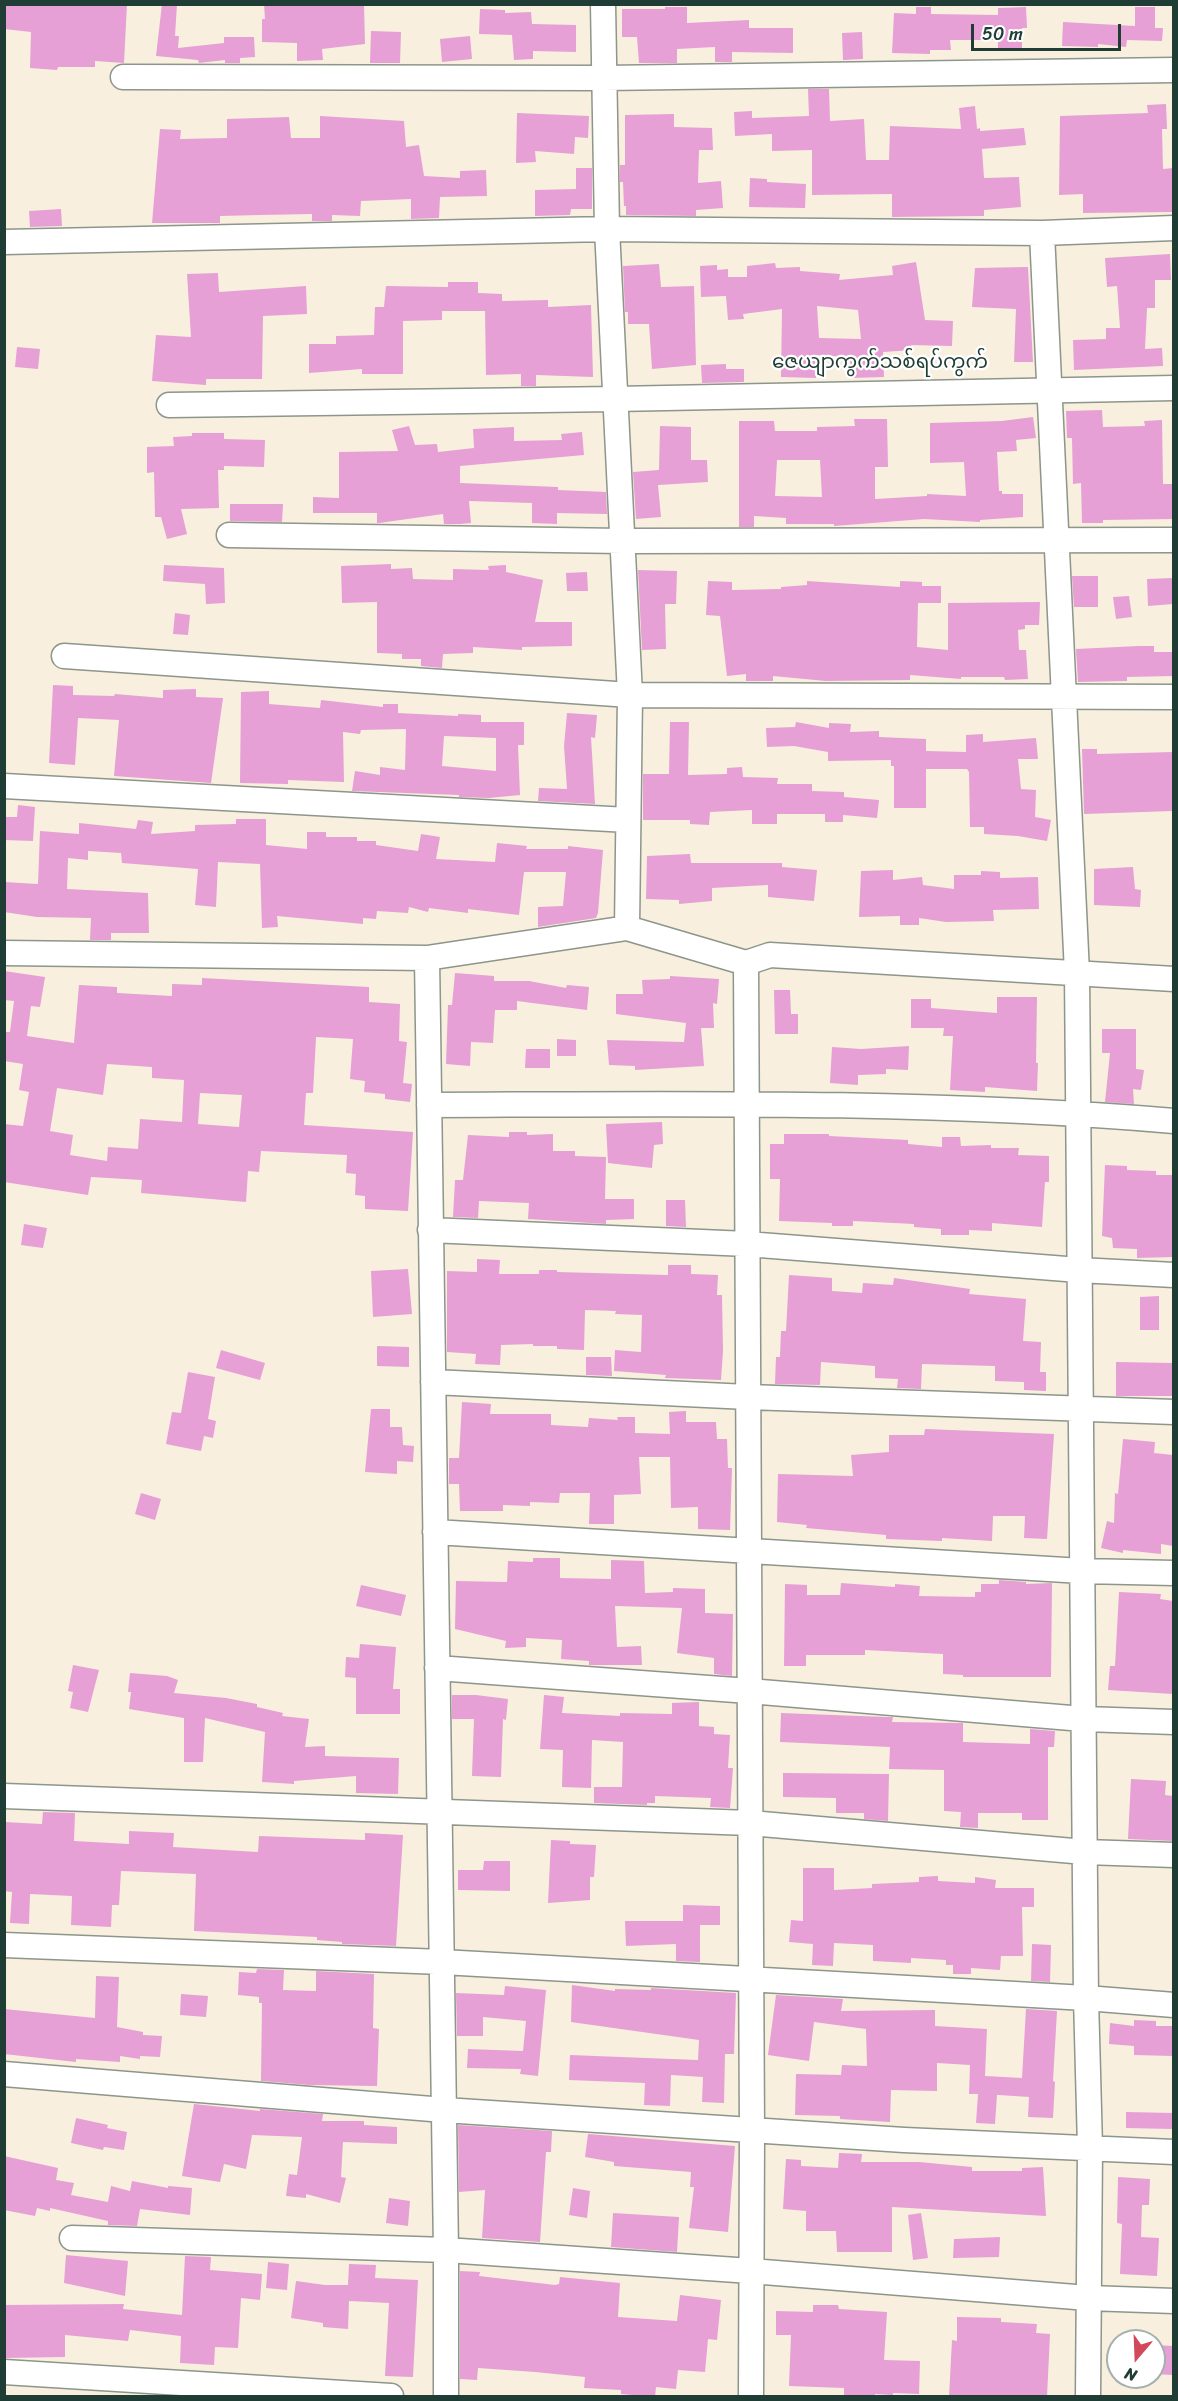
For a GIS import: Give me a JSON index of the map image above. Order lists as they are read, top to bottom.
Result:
{
  "districts": ["ဇေယျာကွက်သစ်ရပ်ကွက်"],
  "scale_bar": "50 m",
  "north": "bottom"
}
